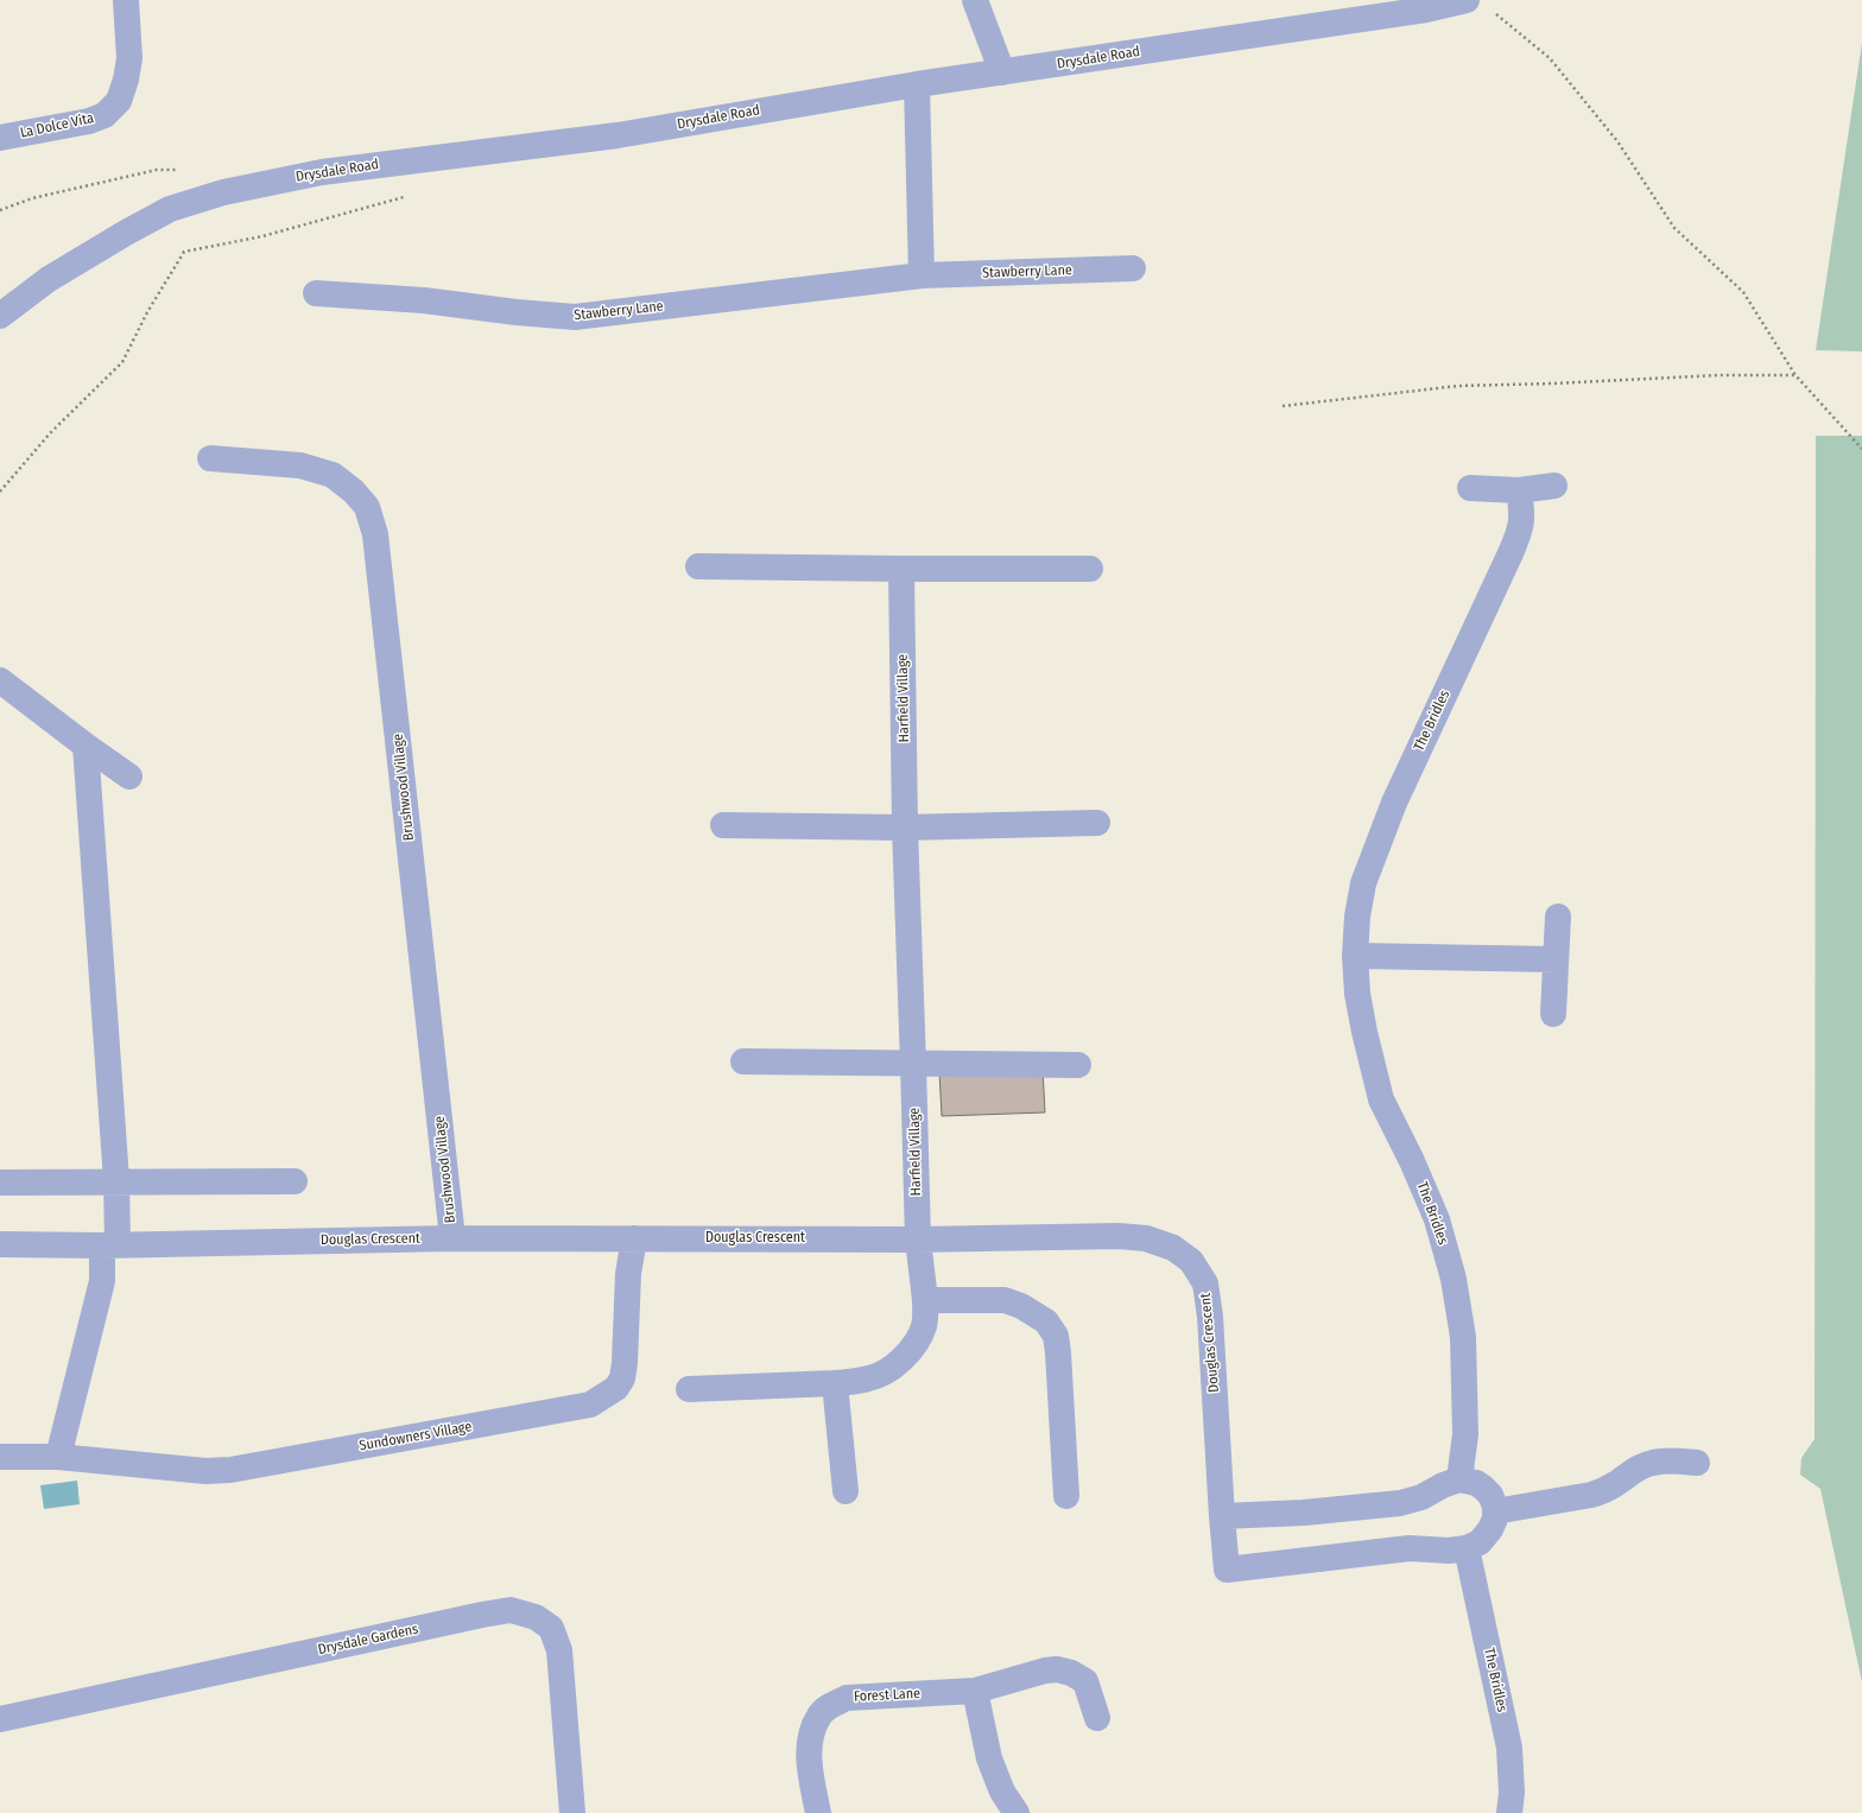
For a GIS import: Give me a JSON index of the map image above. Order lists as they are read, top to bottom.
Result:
{
  "streets": {
    "street": [
      "Drysdale Road",
      "La Dolce Vita",
      "Stawberry Lane",
      "Harfield Village",
      "The Bridles",
      "Brushwood Village",
      "Douglas Crescent",
      "Sundowners Village",
      "Drysdale Gardens",
      "Forest Lane"
    ]
  },
  "crossings": [
    ["Harfield Village", "Douglas Crescent"],
    ["The Bridles", "Douglas Crescent"],
    ["Brushwood Village", "Douglas Crescent"],
    ["Douglas Crescent", "Sundowners Village"]
  ]
}
